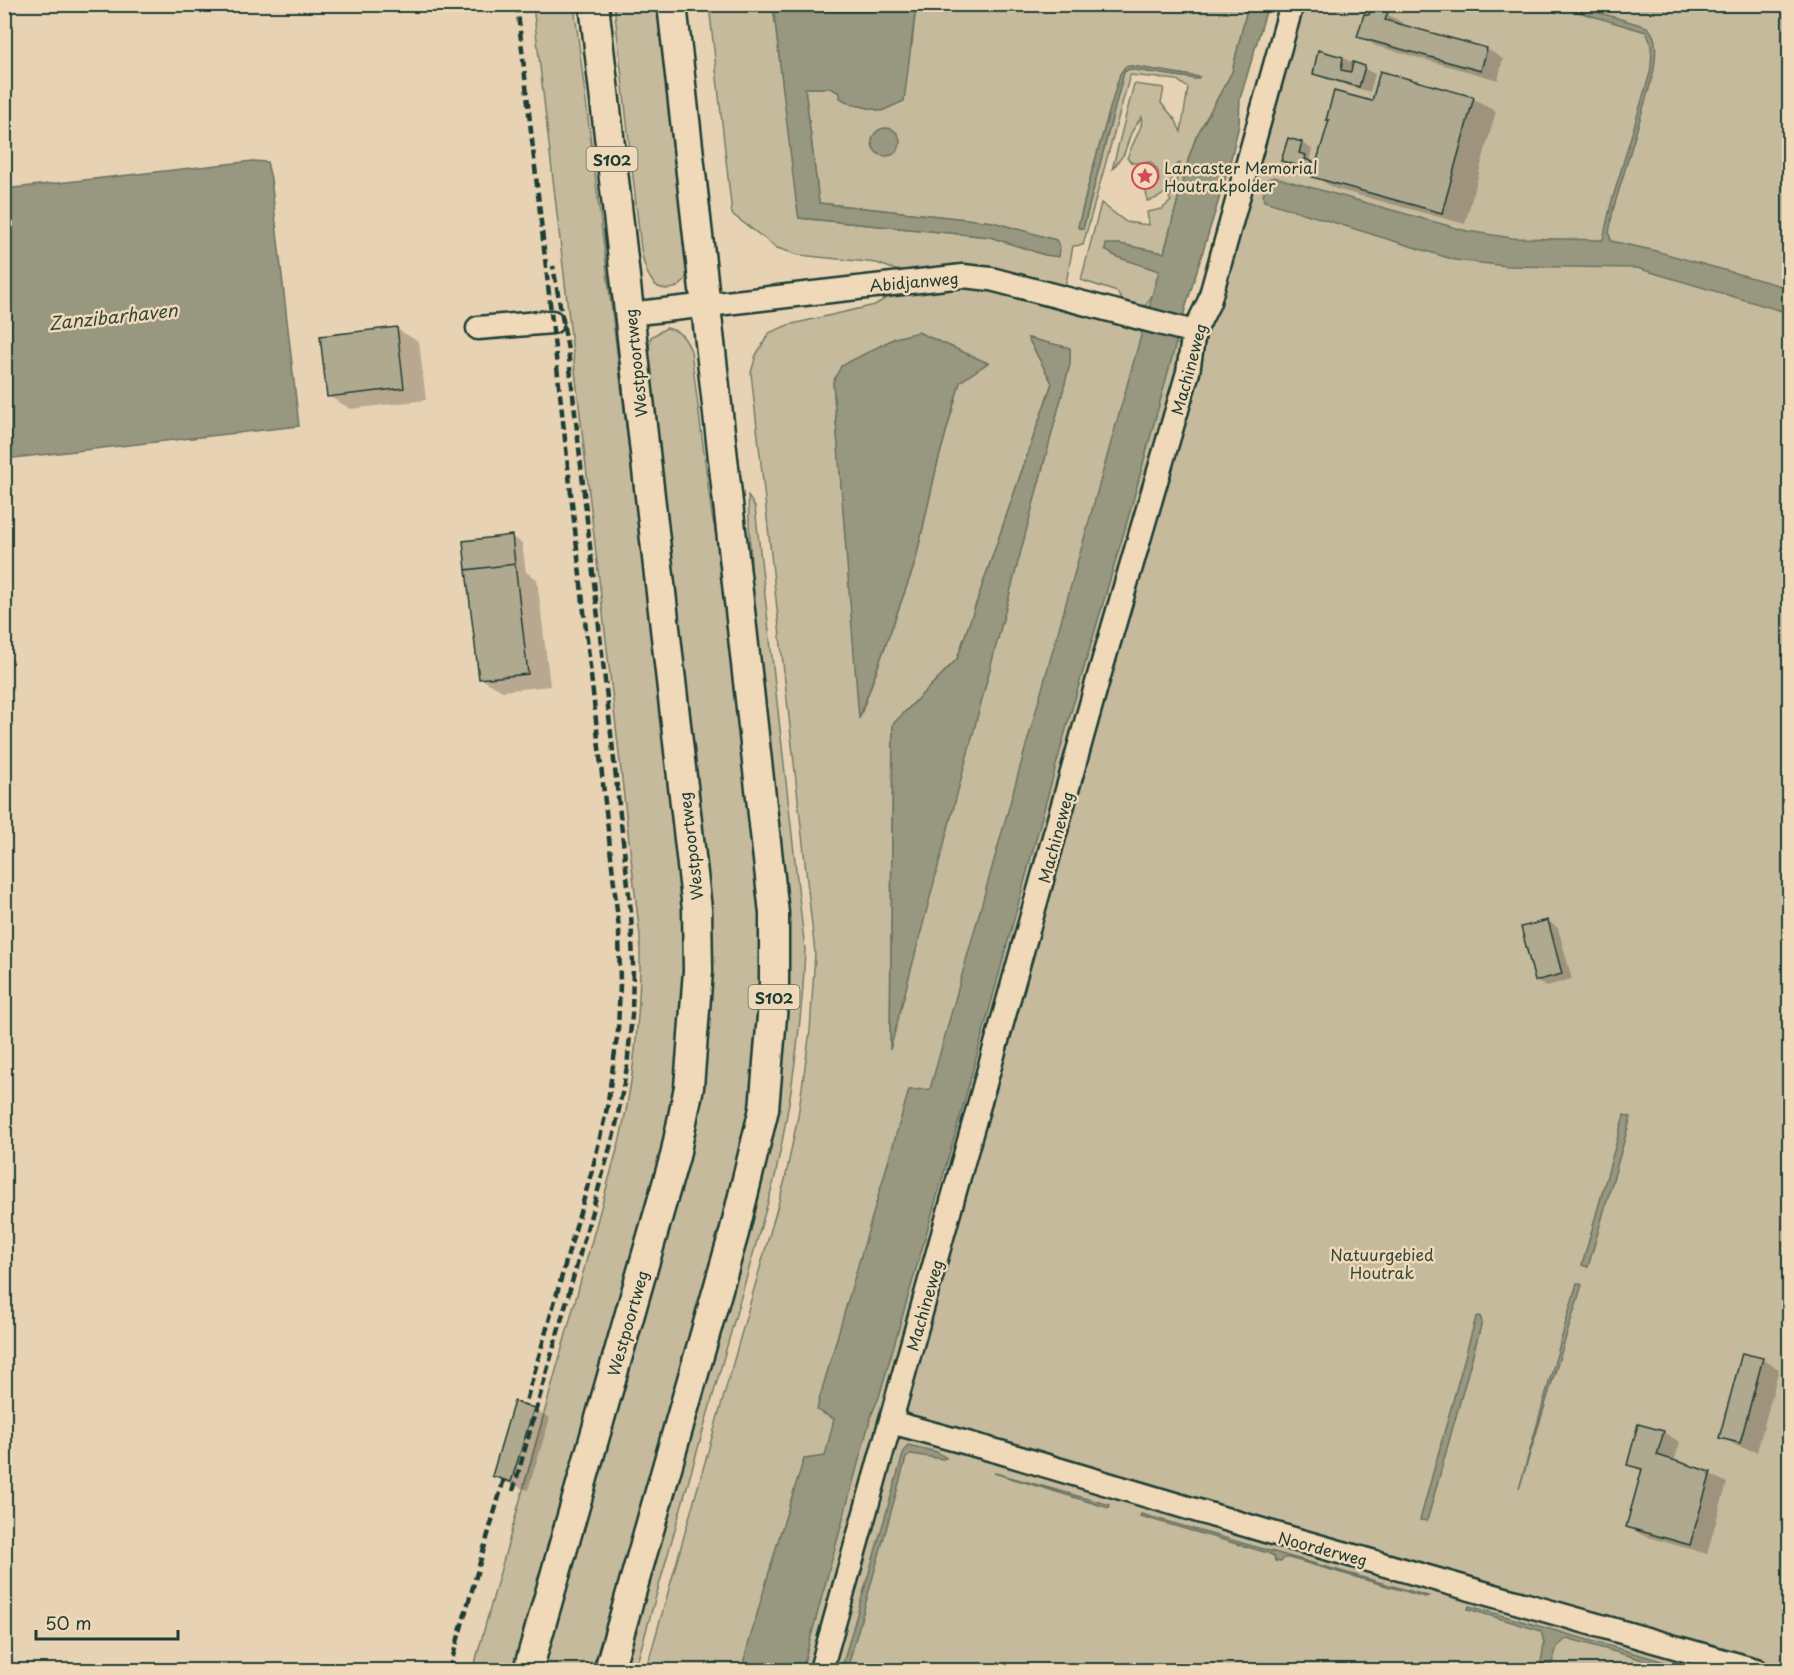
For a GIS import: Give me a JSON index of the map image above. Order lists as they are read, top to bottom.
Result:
{
  "streets": {
    "main road": ["S102", "Westpoortweg"],
    "street": ["Abidjanweg", "Machineweg", "Noorderweg"]
  },
  "crossings": [
    ["S102", "Abidjanweg"],
    ["Abidjanweg", "Westpoortweg"],
    ["Abidjanweg", "Machineweg"],
    ["Machineweg", "Noorderweg"]
  ],
  "water": ["Zanzibarhaven"],
  "parks": ["Natuurgebied Houtrak"],
  "places": {
    "place": ["Lancaster Memorial Houtrakpolder"]
  },
  "scale_bar": "50 m"
}
